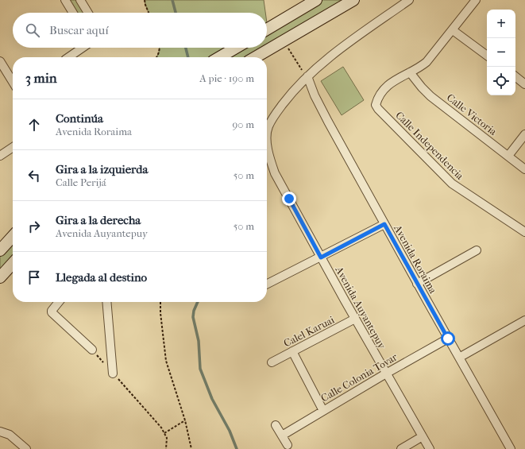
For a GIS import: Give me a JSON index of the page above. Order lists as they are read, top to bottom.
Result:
{
  "streets": {
    "street": [
      "Calle Victoria",
      "Calle Independencia",
      "Avenida Roraima",
      "Avenida Auyantepuy",
      "Calel Karuai",
      "Calle Colonia Tovar"
    ]
  },
  "crossings": [
    ["Calle Victoria", "Calle Independencia"],
    ["Avenida Roraima", "Avenida Auyantepuy"],
    ["Avenida Roraima", "Calle Colonia Tovar"],
    ["Avenida Auyantepuy", "Calel Karuai"],
    ["Avenida Auyantepuy", "Calle Colonia Tovar"]
  ],
  "page": {
    "map_buttons": ["+", "−"],
    "search": "Buscar aquí",
    "heading": ["3 min", "A pie · 190 m"],
    "list": [
      ["Continúa", "Avenida Roraima", "90 m"],
      ["Gira a la izquierda", "Calle Perijá", "50 m"],
      ["Gira a la derecha", "Avenida Auyantepuy", "50 m"],
      "Llegada al destino"
    ]
  }
}
